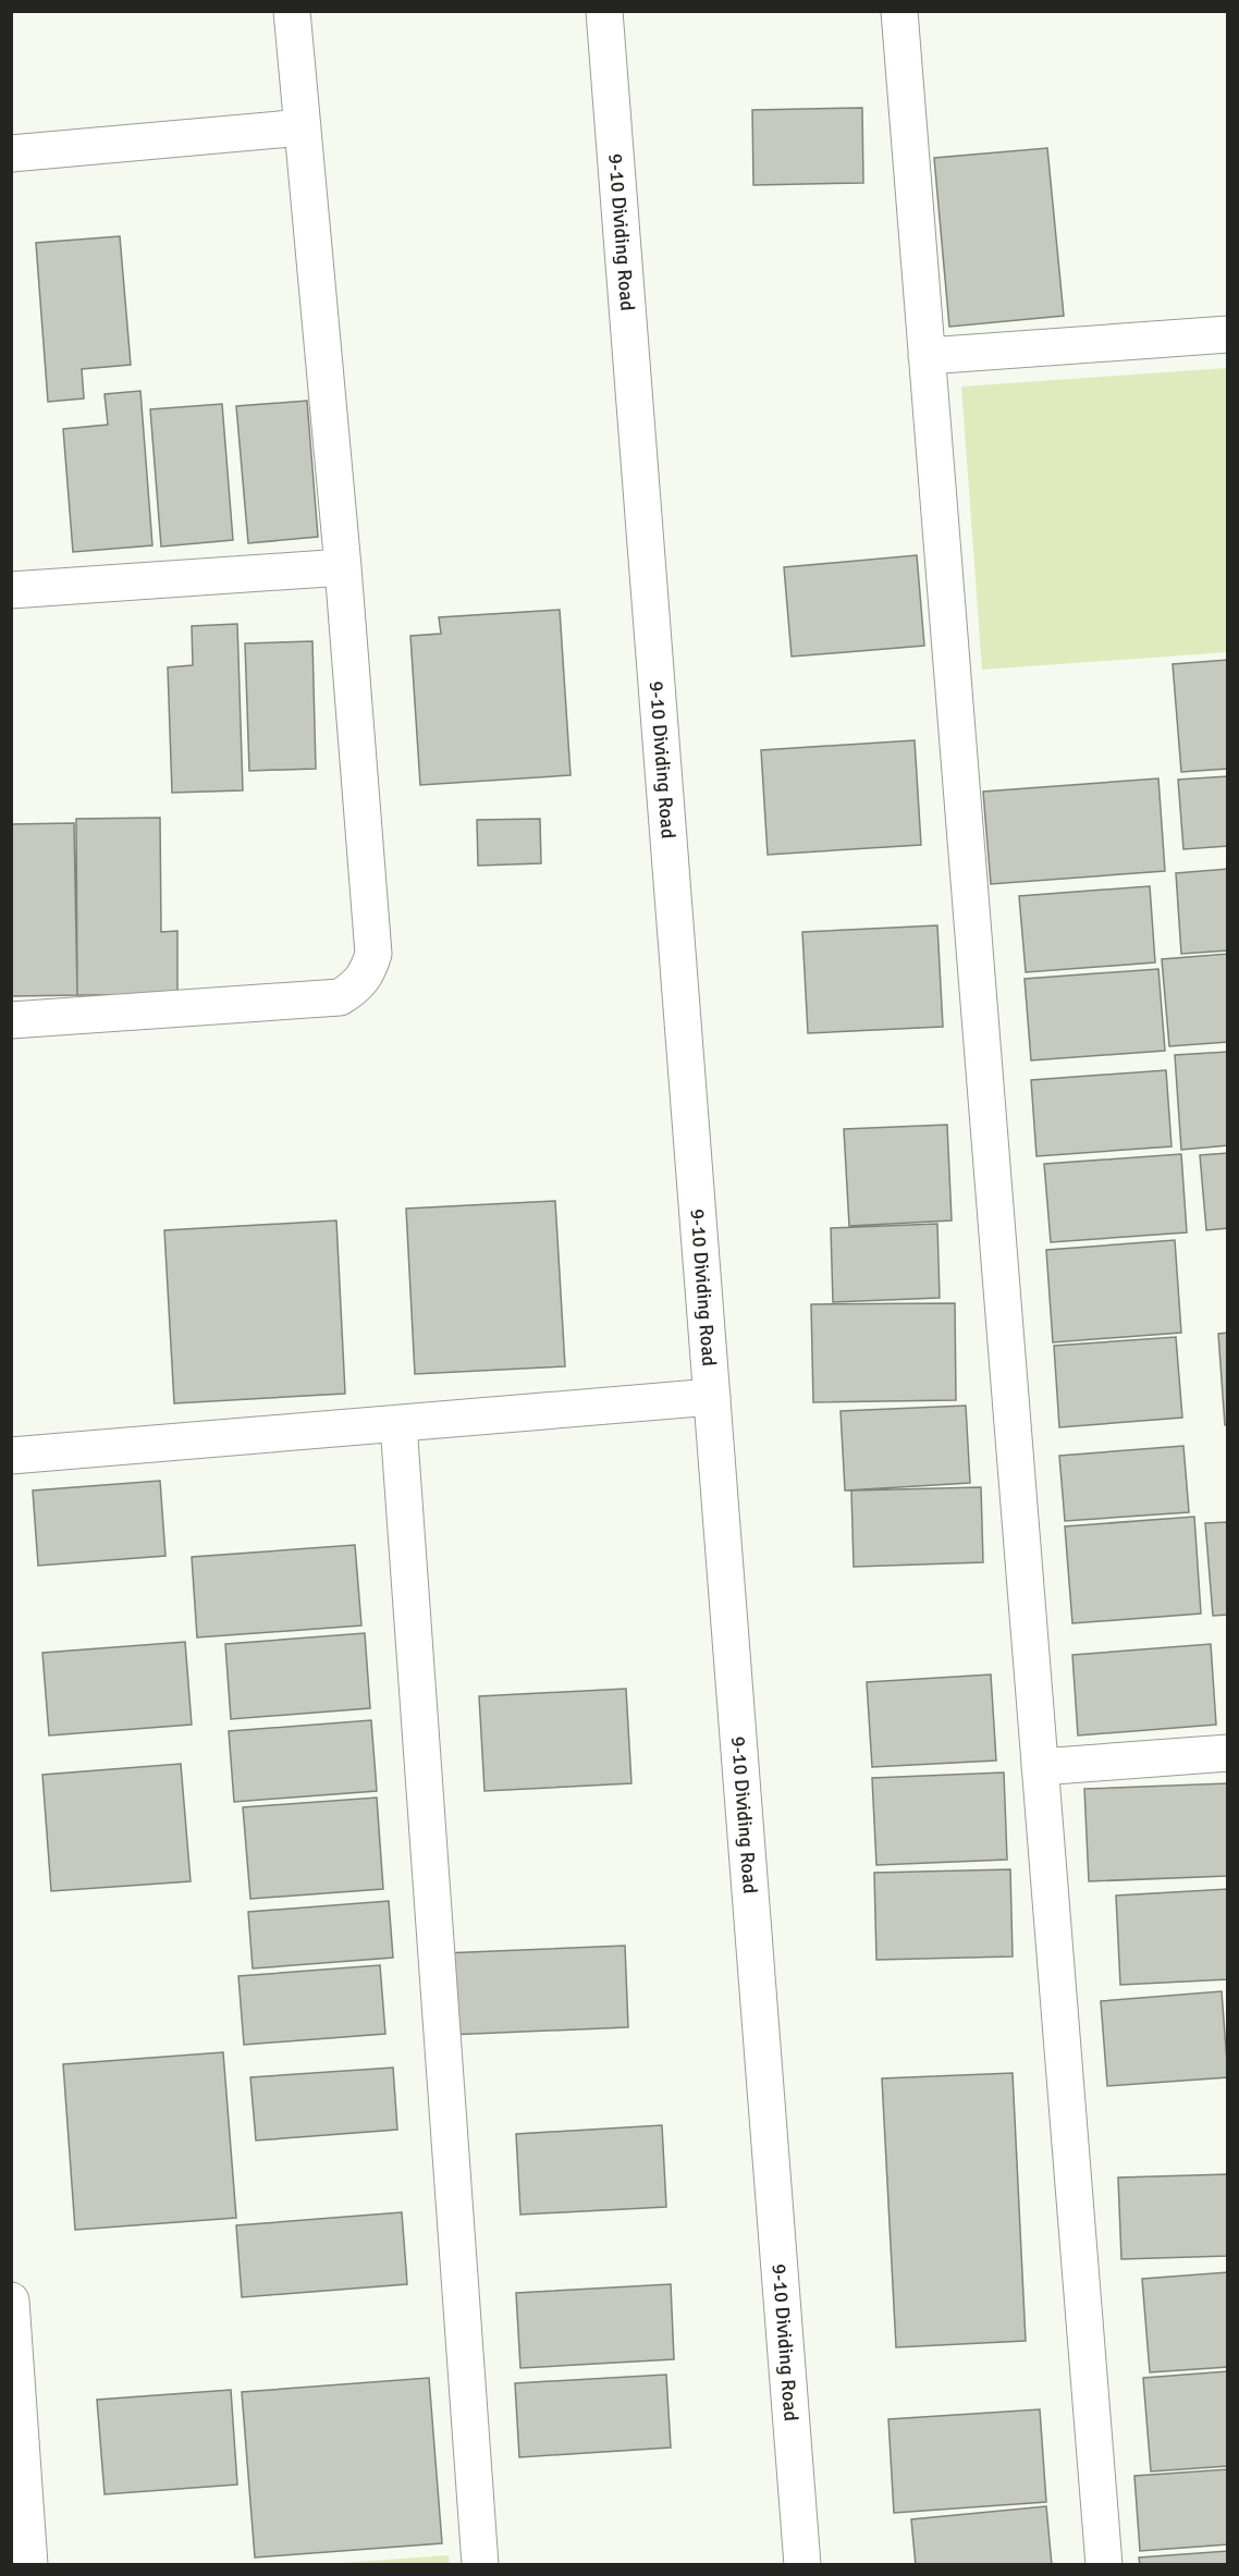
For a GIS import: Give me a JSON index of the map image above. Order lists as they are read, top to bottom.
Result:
{
  "streets": {
    "street": ["9-10 Dividing Road"]
  }
}
